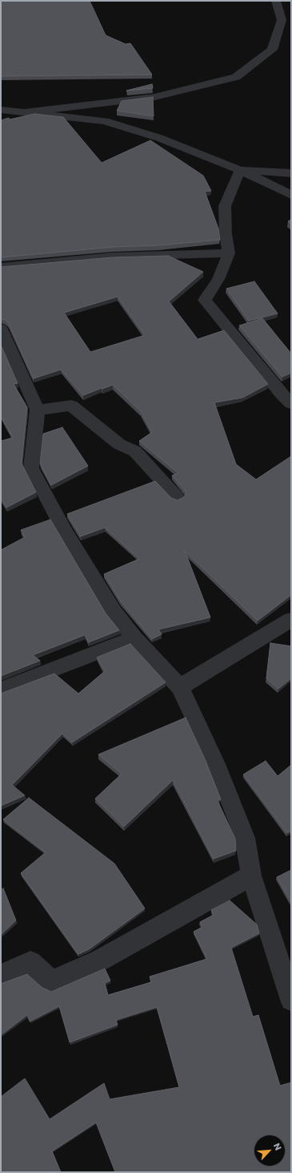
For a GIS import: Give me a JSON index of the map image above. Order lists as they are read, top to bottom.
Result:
{
  "north": "top right"
}
